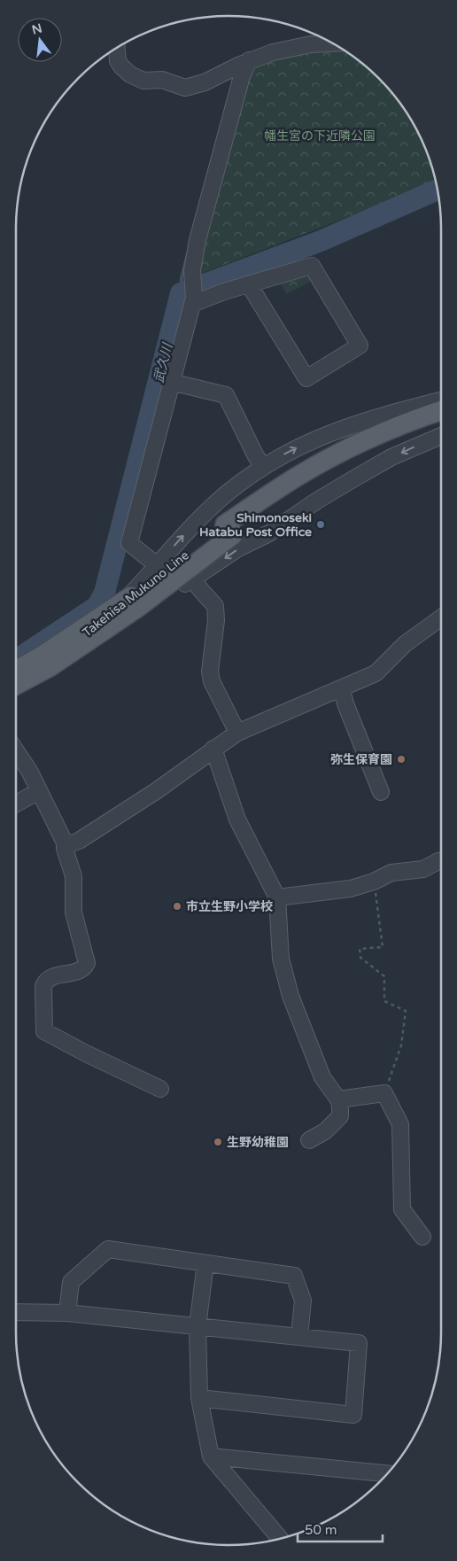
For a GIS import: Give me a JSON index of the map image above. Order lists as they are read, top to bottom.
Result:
{
  "streets": {
    "main road": ["Takehisa Mukuno Line"]
  },
  "water": ["武久川"],
  "parks": ["幡生宮の下近隣公園"],
  "places": [
    "Shimonoseki Hatabu Post Office",
    "弥生保育園",
    "市立生野小学校",
    "生野幼稚園"
  ],
  "scale_bar": "50 m",
  "north": "top"
}
